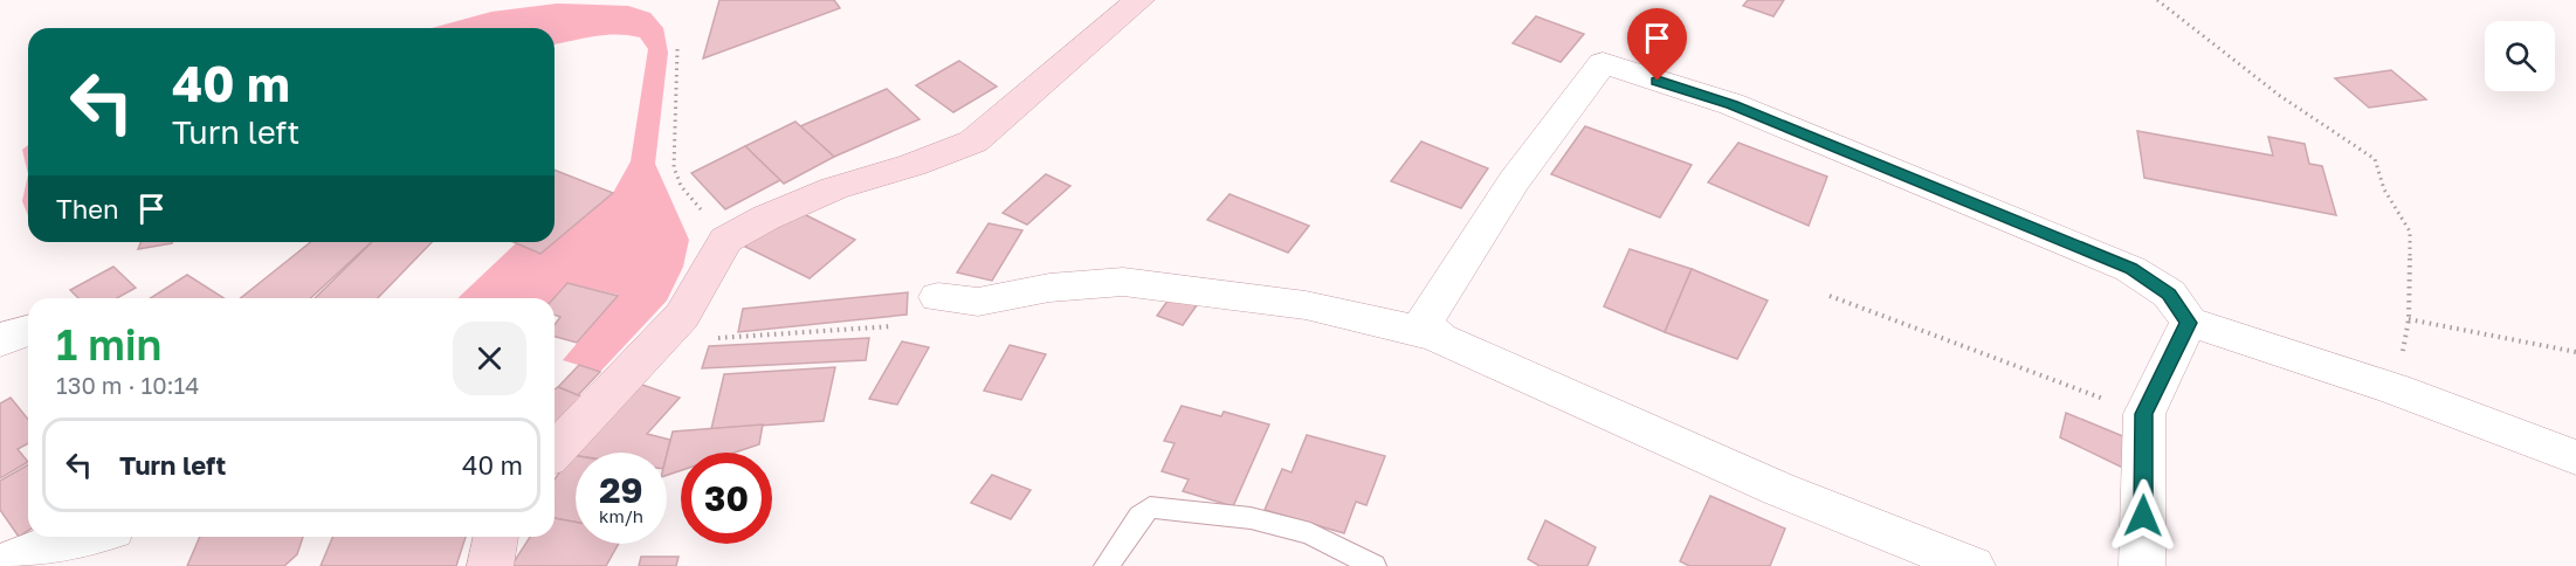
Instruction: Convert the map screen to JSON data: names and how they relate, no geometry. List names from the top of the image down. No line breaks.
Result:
{"page":{"turn":["40 m","Turn left"],"then":"Then","heading":["1 min","130 m · 10:14"],"list":[{"name":"Turn left","value":"40 m"}],"speed":"29 km/h","limit":"30"}}
